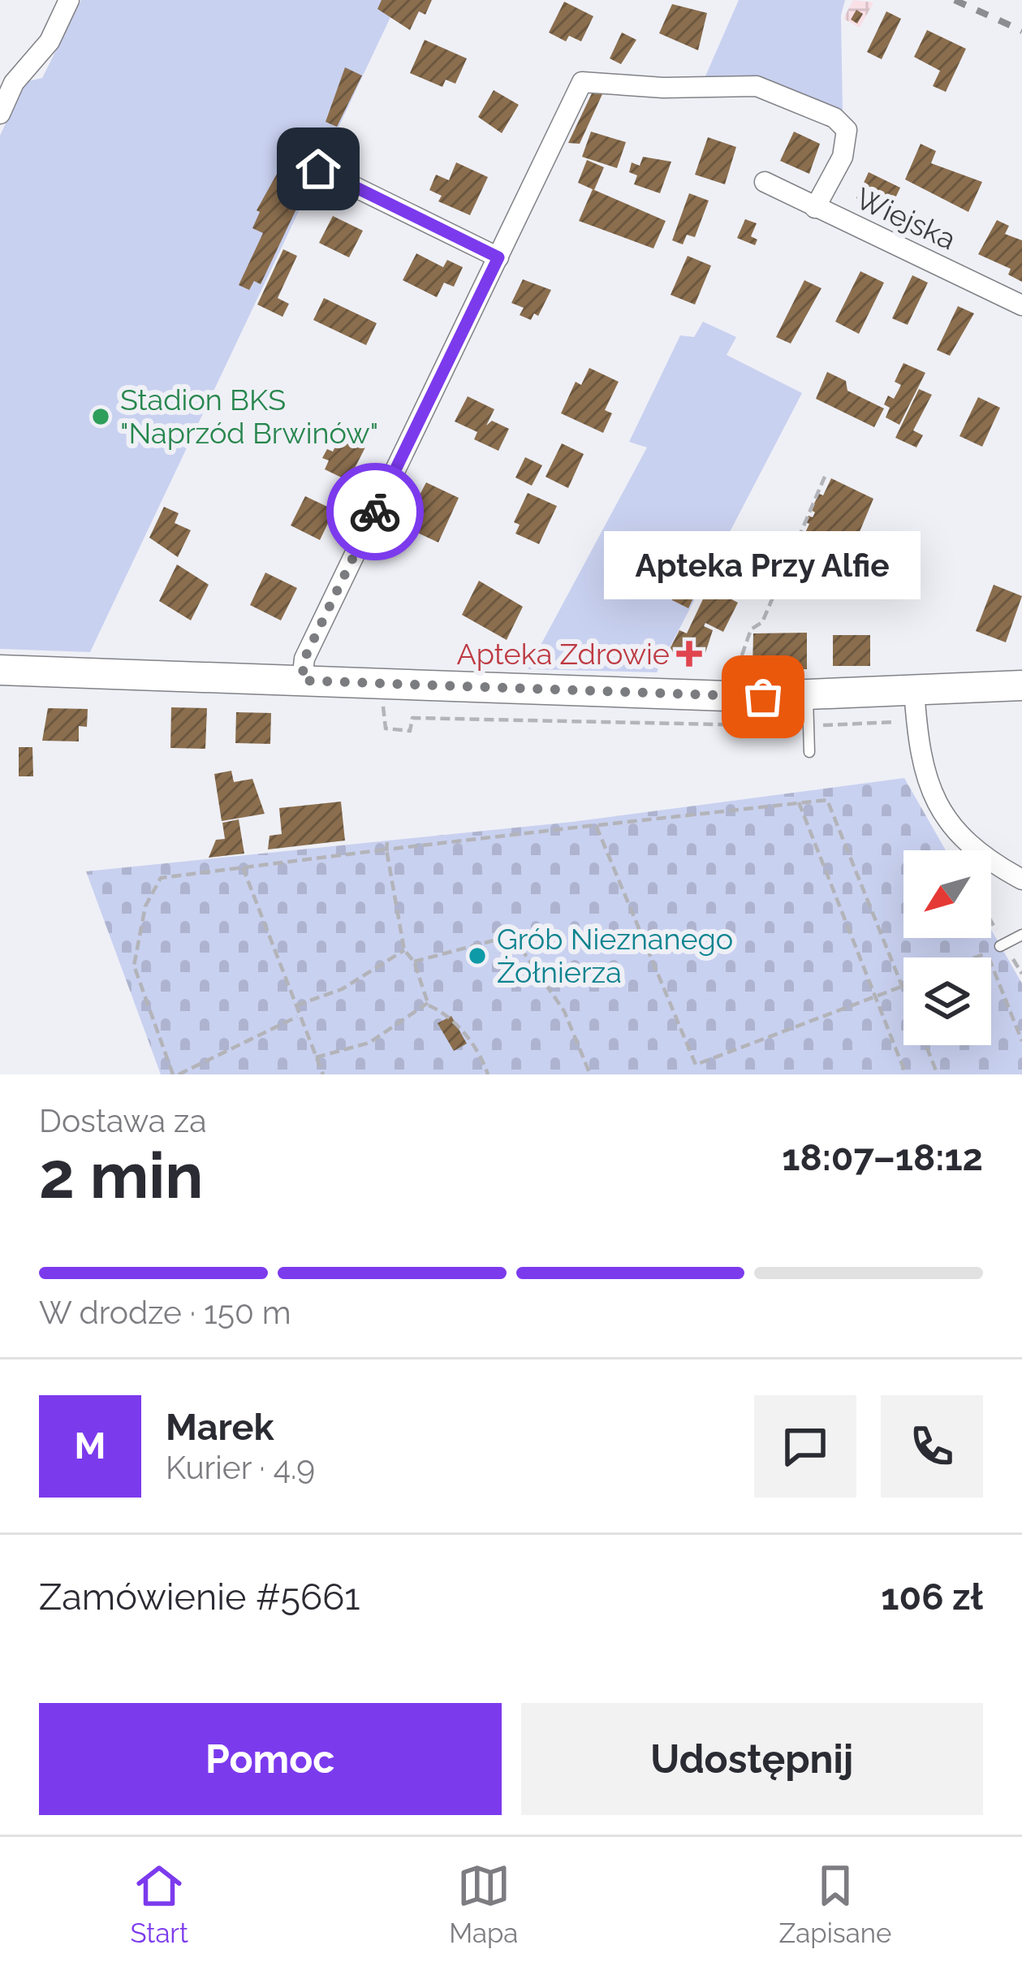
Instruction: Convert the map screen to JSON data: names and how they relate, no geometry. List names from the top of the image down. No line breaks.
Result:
{"streets":{"street":["Wiejska"]},"places":{"other":["Stadion BKS \"Naprzód Brwinów\"","Apteka Przy Alfie","Grób Nieznanego Żołnierza"],"health":["Apteka Zdrowie"]},"north":"bottom left","page":{"bubble":"Apteka Przy Alfie","heading":["2 min","Dostawa za","18:07–18:12"],"panel":["Marek","Kurier · 4.9","Zamówienie #5661","106 zł"],"bar":"W drodze · 150 m","round":"M","buttons":["Pomoc","Udostępnij"],"tabs":["Start","Mapa","Zapisane"]}}
